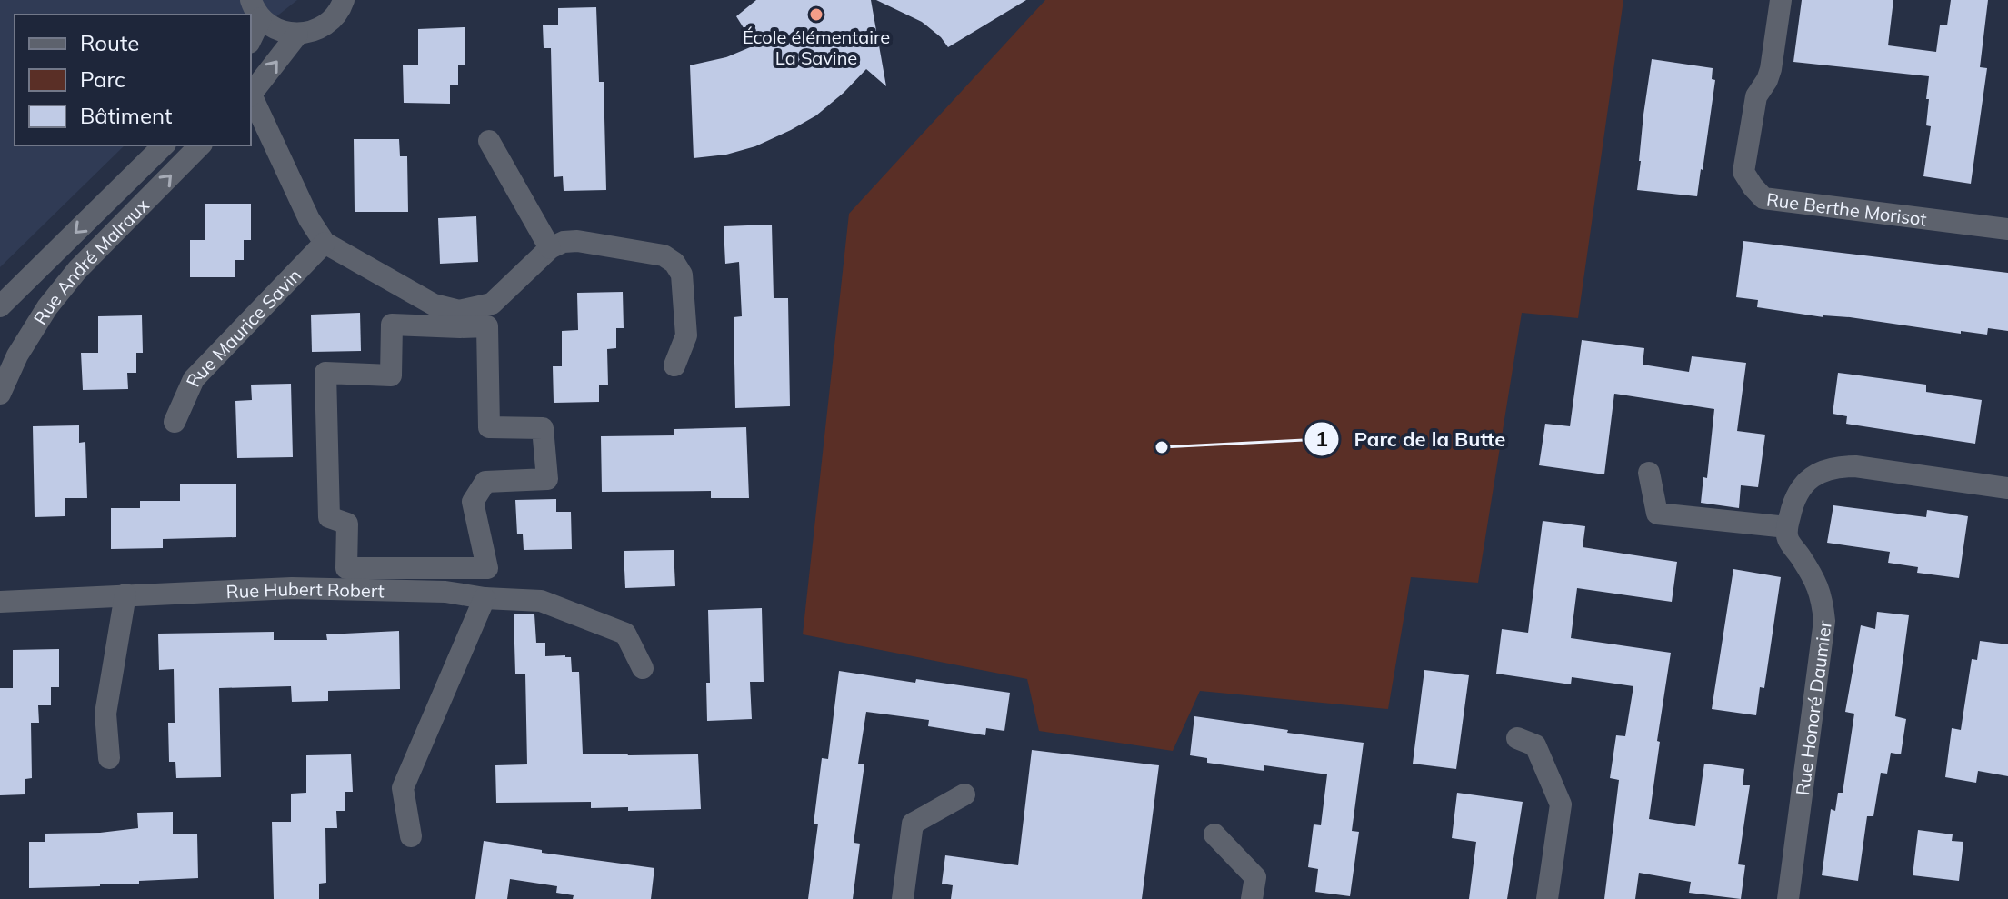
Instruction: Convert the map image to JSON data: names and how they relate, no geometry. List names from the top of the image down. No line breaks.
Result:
{"streets":{"street":["Rue Berthe Morisot","Rue André Malraux","Rue Maurice Savin","Rue Hubert Robert","Rue Honoré Daumier"]},"places":["École élémentaire La Savine","Parc de la Butte"],"legend":["Route","Parc","Bâtiment"]}
